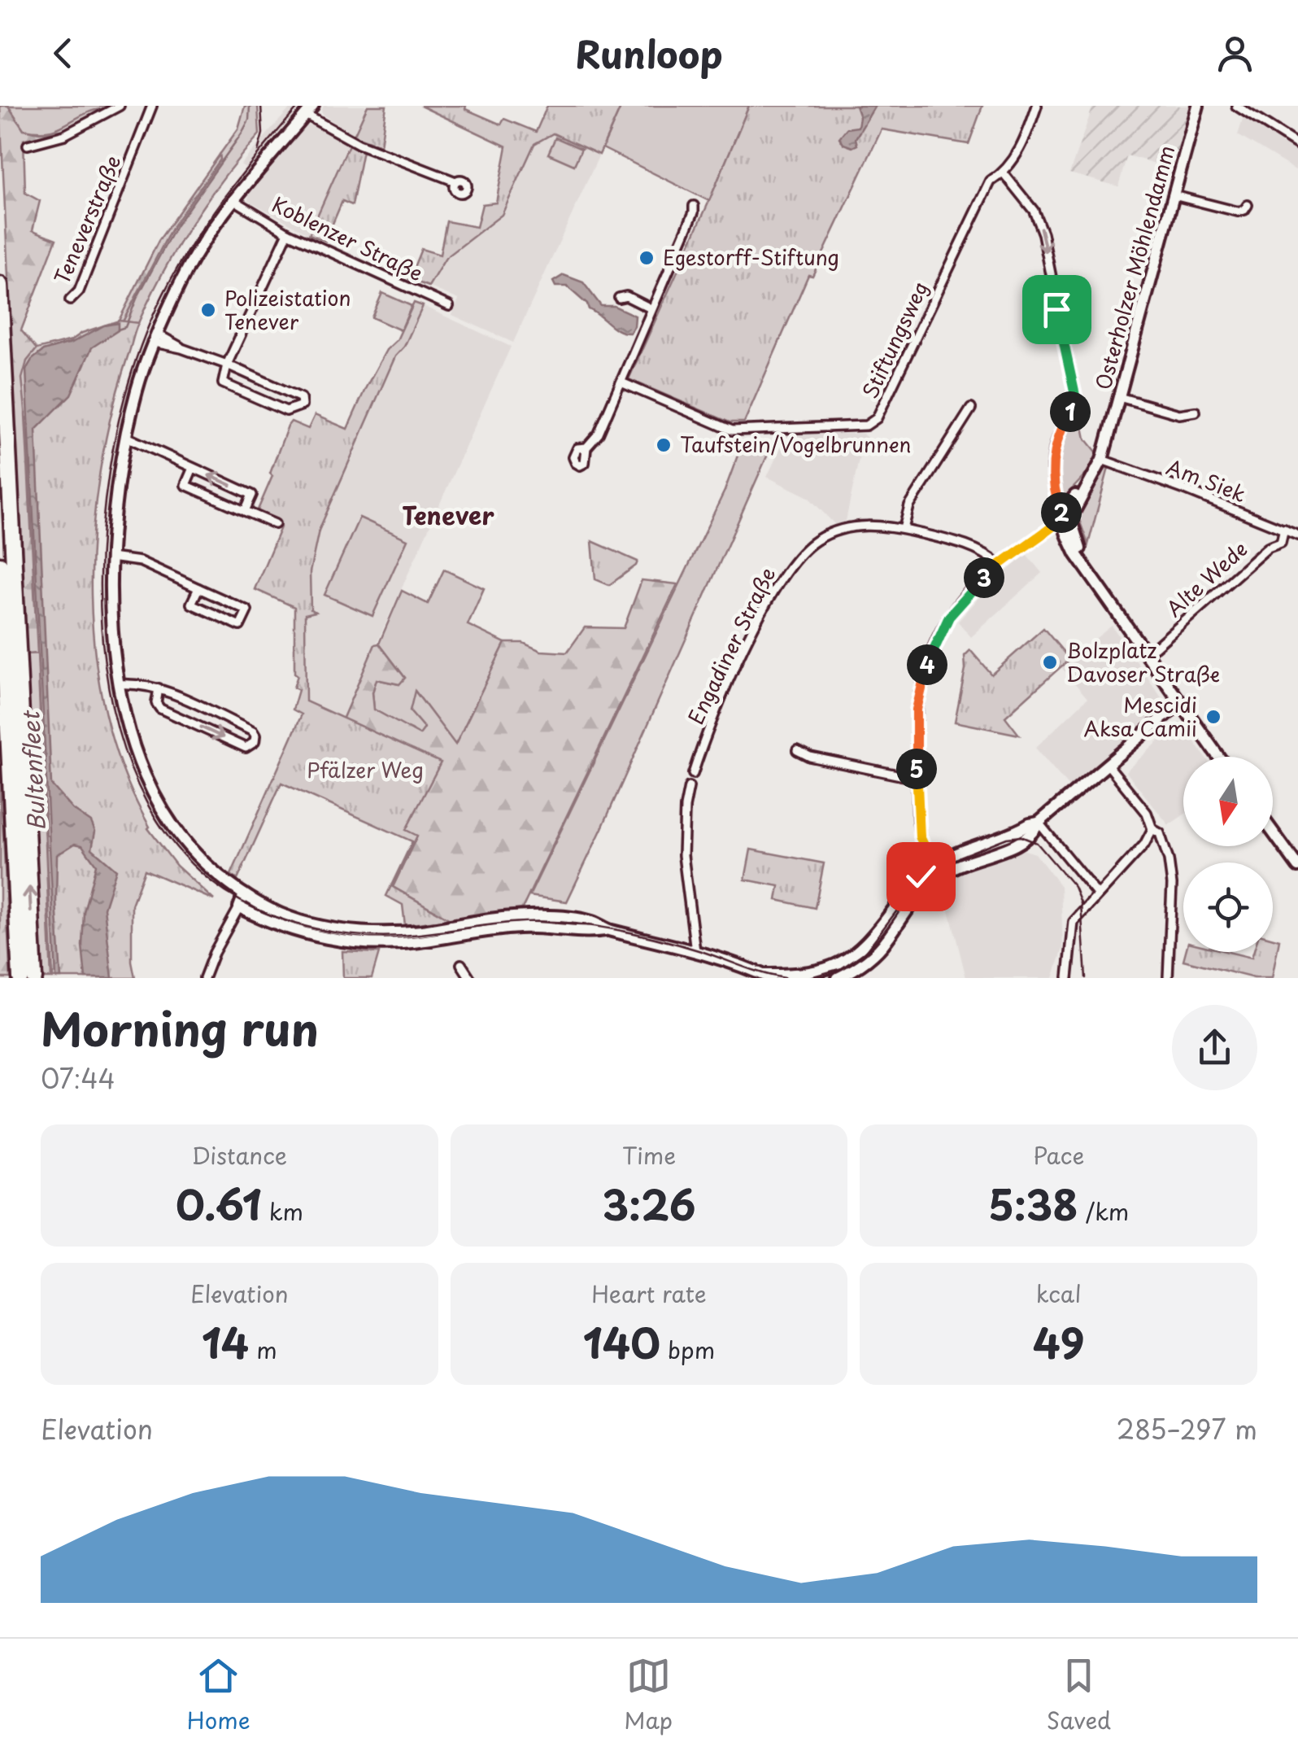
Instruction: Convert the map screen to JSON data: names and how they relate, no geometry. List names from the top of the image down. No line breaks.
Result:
{"streets":{"street":["Teneverstraße","Koblenzer Straße","Osterholzer Möhlendamm","Stiftungsweg","Am Siek","Alte Wede","Engadiner Straße"]},"crossings":[["Osterholzer Möhlendamm","Am Siek"],["Am Siek","Alte Wede"]],"districts":["Tenever"],"water":["Bultenfleet"],"parks":["Pfälzer Weg"],"places":["Egestorff-Stiftung","Polizeistation Tenever","Taufstein/Vogelbrunnen","Bolzplatz Davoser Straße","Mescidi Aksa Camii"],"north":"bottom","page":{"header":"Runloop","pins":["1","2","3","4","5"],"heading":["Morning run","07:44"],"stats":[["Distance","0.61 km"],["Time","3:26"],["Pace","5:38 /km"],["Elevation","14 m"],["Heart rate","140 bpm"],["kcal","49"]],"chart":["Elevation","285–297 m"],"tabs":["Home","Map","Saved"]}}
